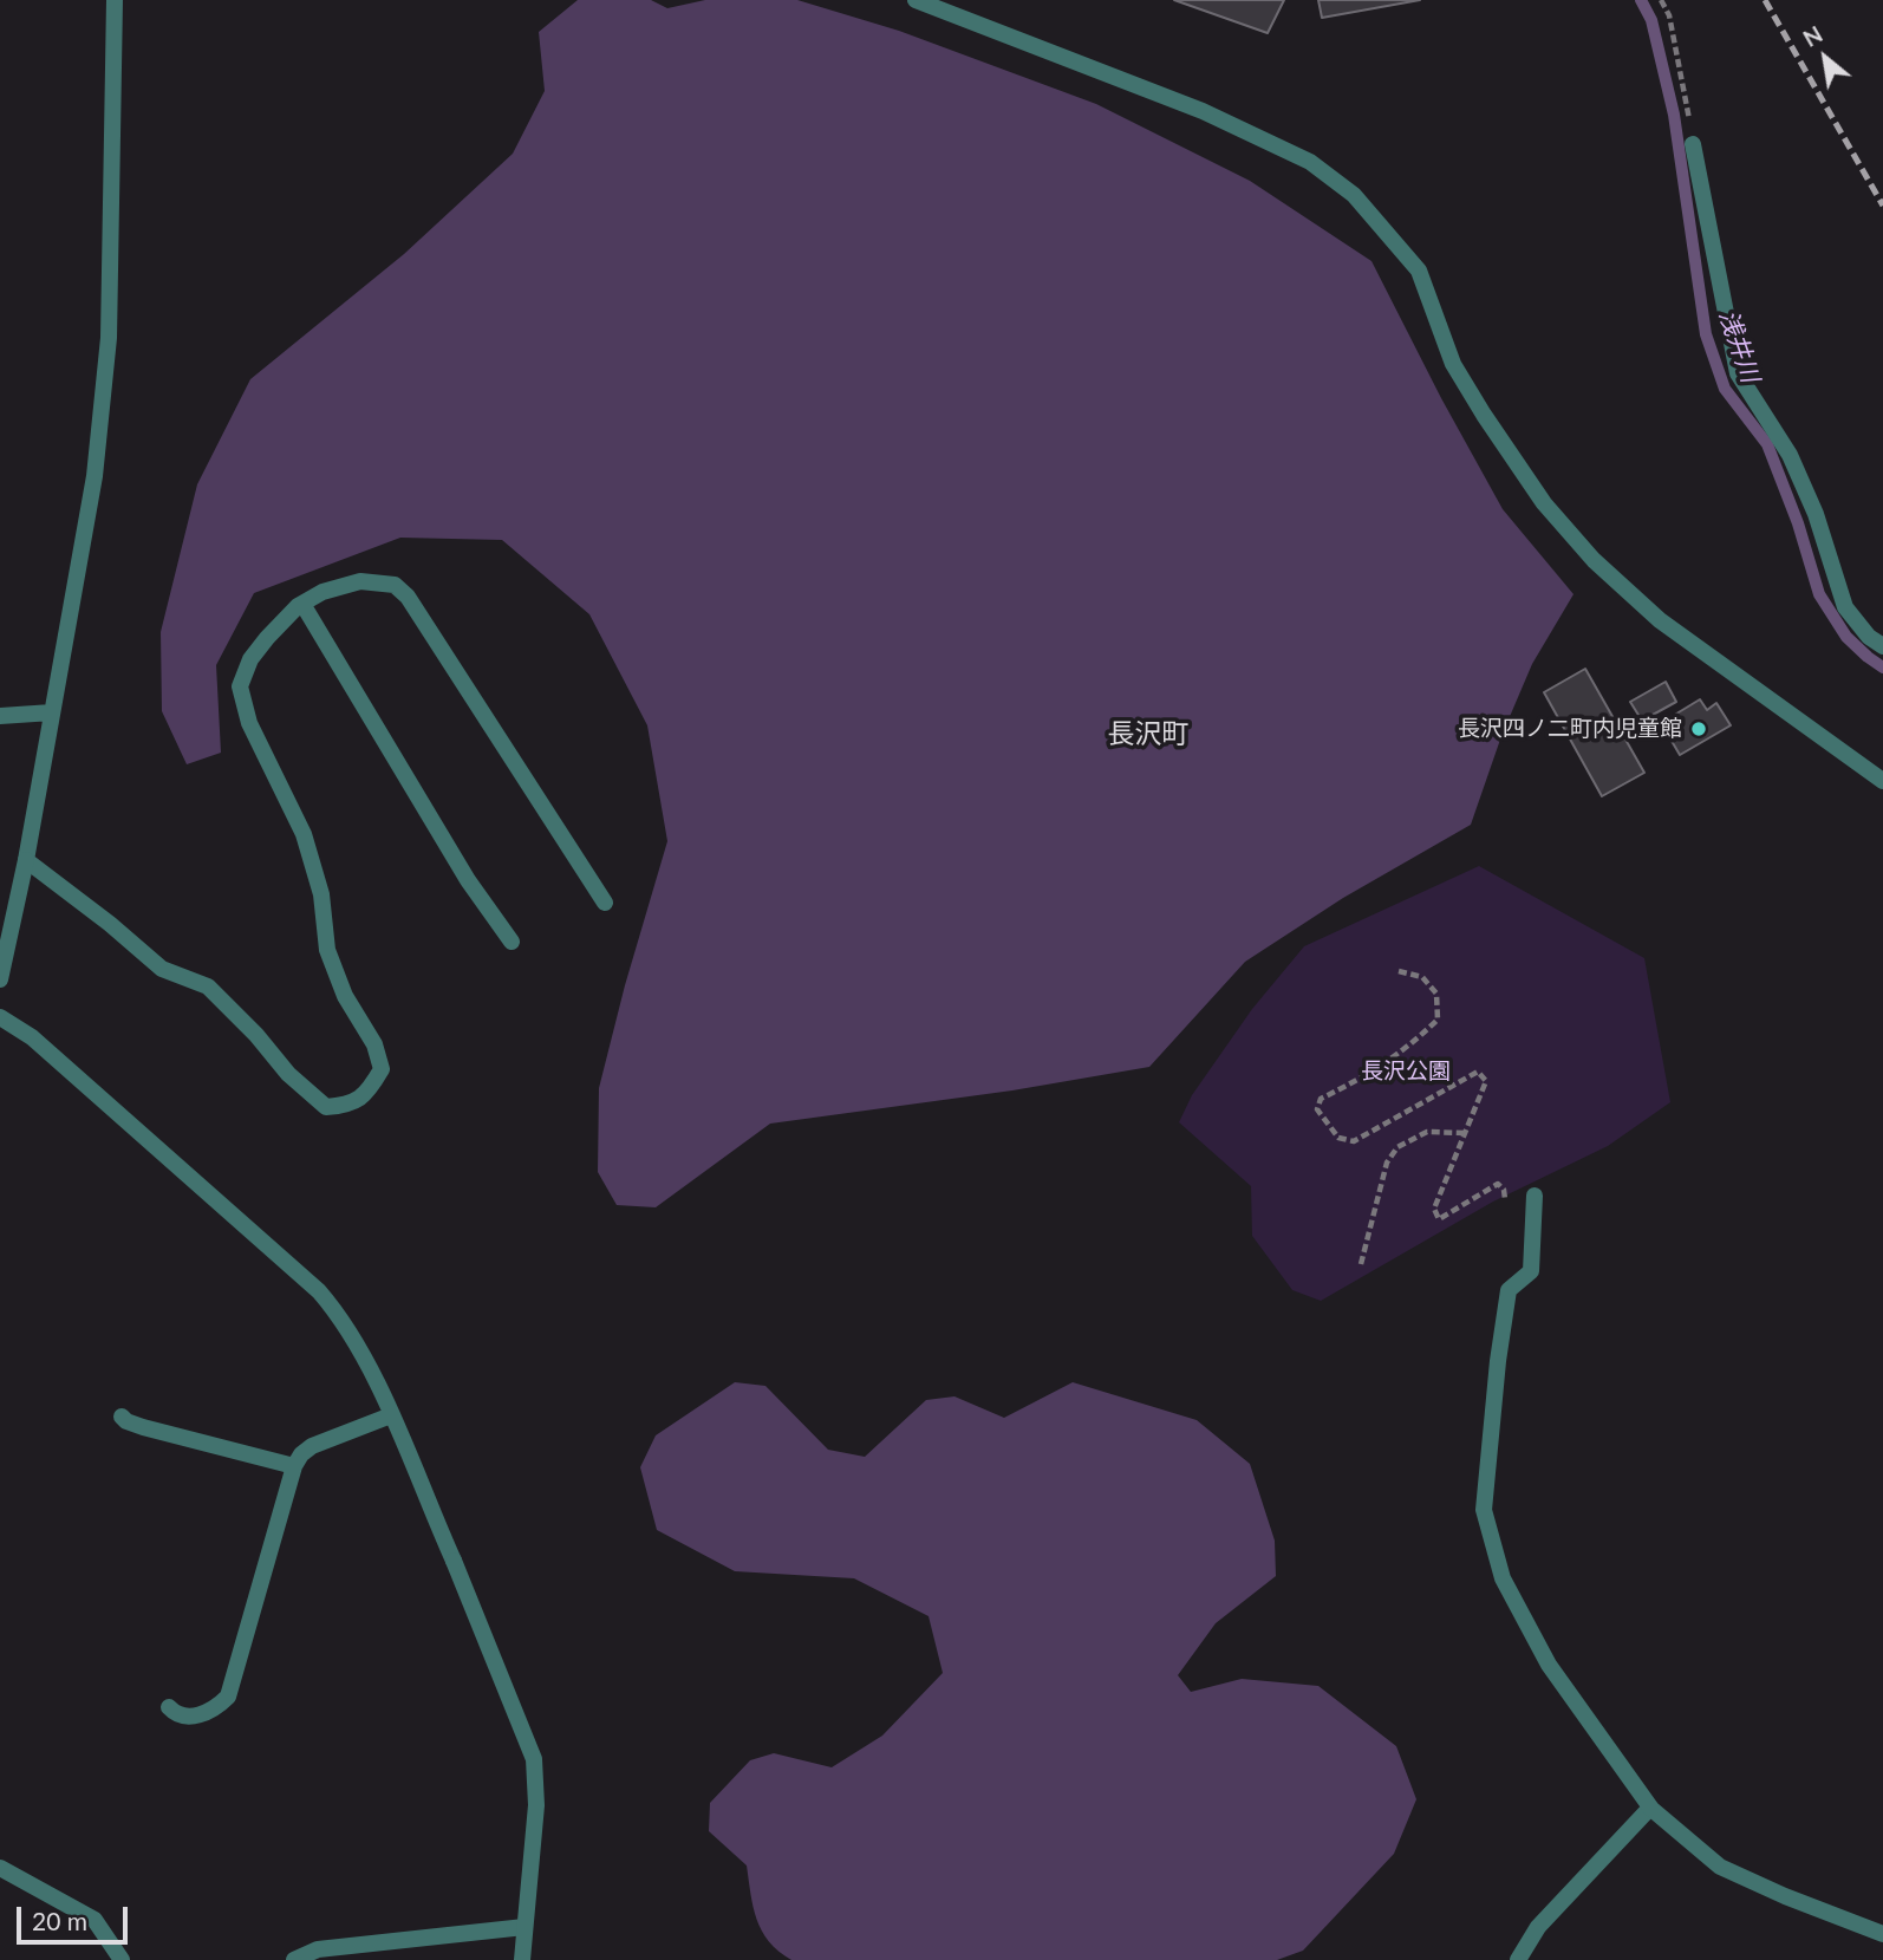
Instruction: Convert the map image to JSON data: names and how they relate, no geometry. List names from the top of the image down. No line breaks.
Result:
{"districts":["長沢町"],"water":["浅井川"],"parks":["長沢公園"],"places":["長沢四ノ二町内児童館"],"scale_bar":"20 m","north":"top left"}
